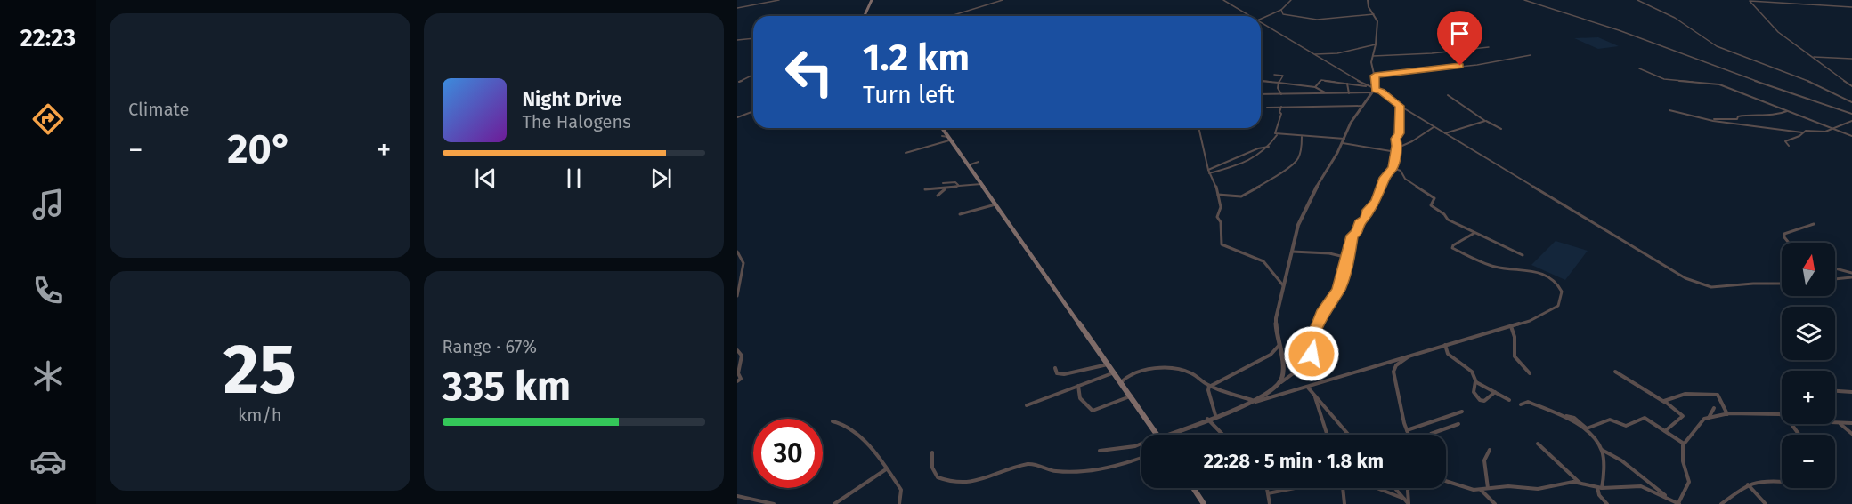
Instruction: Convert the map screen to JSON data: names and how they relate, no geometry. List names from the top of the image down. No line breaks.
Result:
{"north":"top","page":{"tabs":"22:23","tile":["Climate",["25","km/h"],["Range · 67%","335 km"]],"turn":["1.2 km","Turn left"],"song":["Night Drive","The Halogens"],"heat":["−","20°","+"],"map_buttons":["+","−"],"limit":"30","trip":"22:28 · 5 min · 1.8 km"}}
